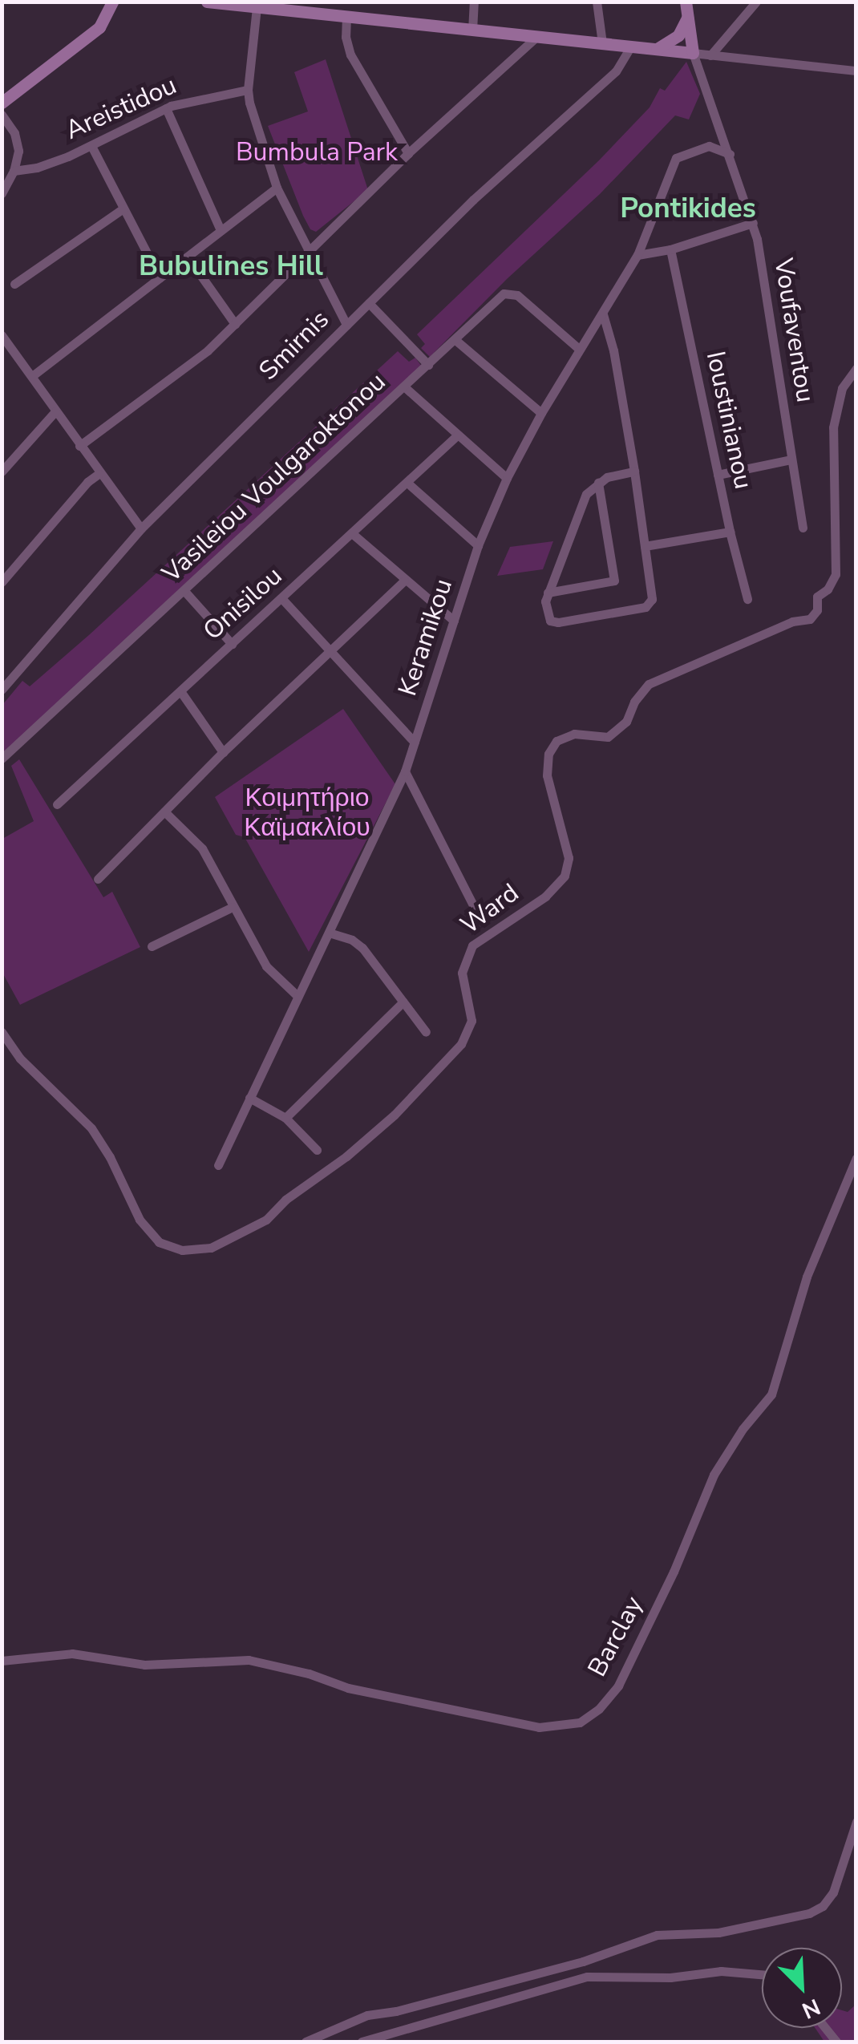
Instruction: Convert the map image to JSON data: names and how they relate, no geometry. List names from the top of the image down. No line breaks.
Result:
{"streets":{"street":["Areistidou","Voufaventou","Smirnis","Ioustinianou","Vasileiou Voulgaroktonou","Onisilou","Keramikou","Ward","Barclay"]},"crossings":[["Voufaventou","Keramikou"],["Vasileiou Voulgaroktonou","Keramikou"]],"districts":["Pontikides","Bubulines Hill"],"parks":["Bumbula Park","Κοιμητήριο Καϊμακλίου"],"north":"bottom right"}
